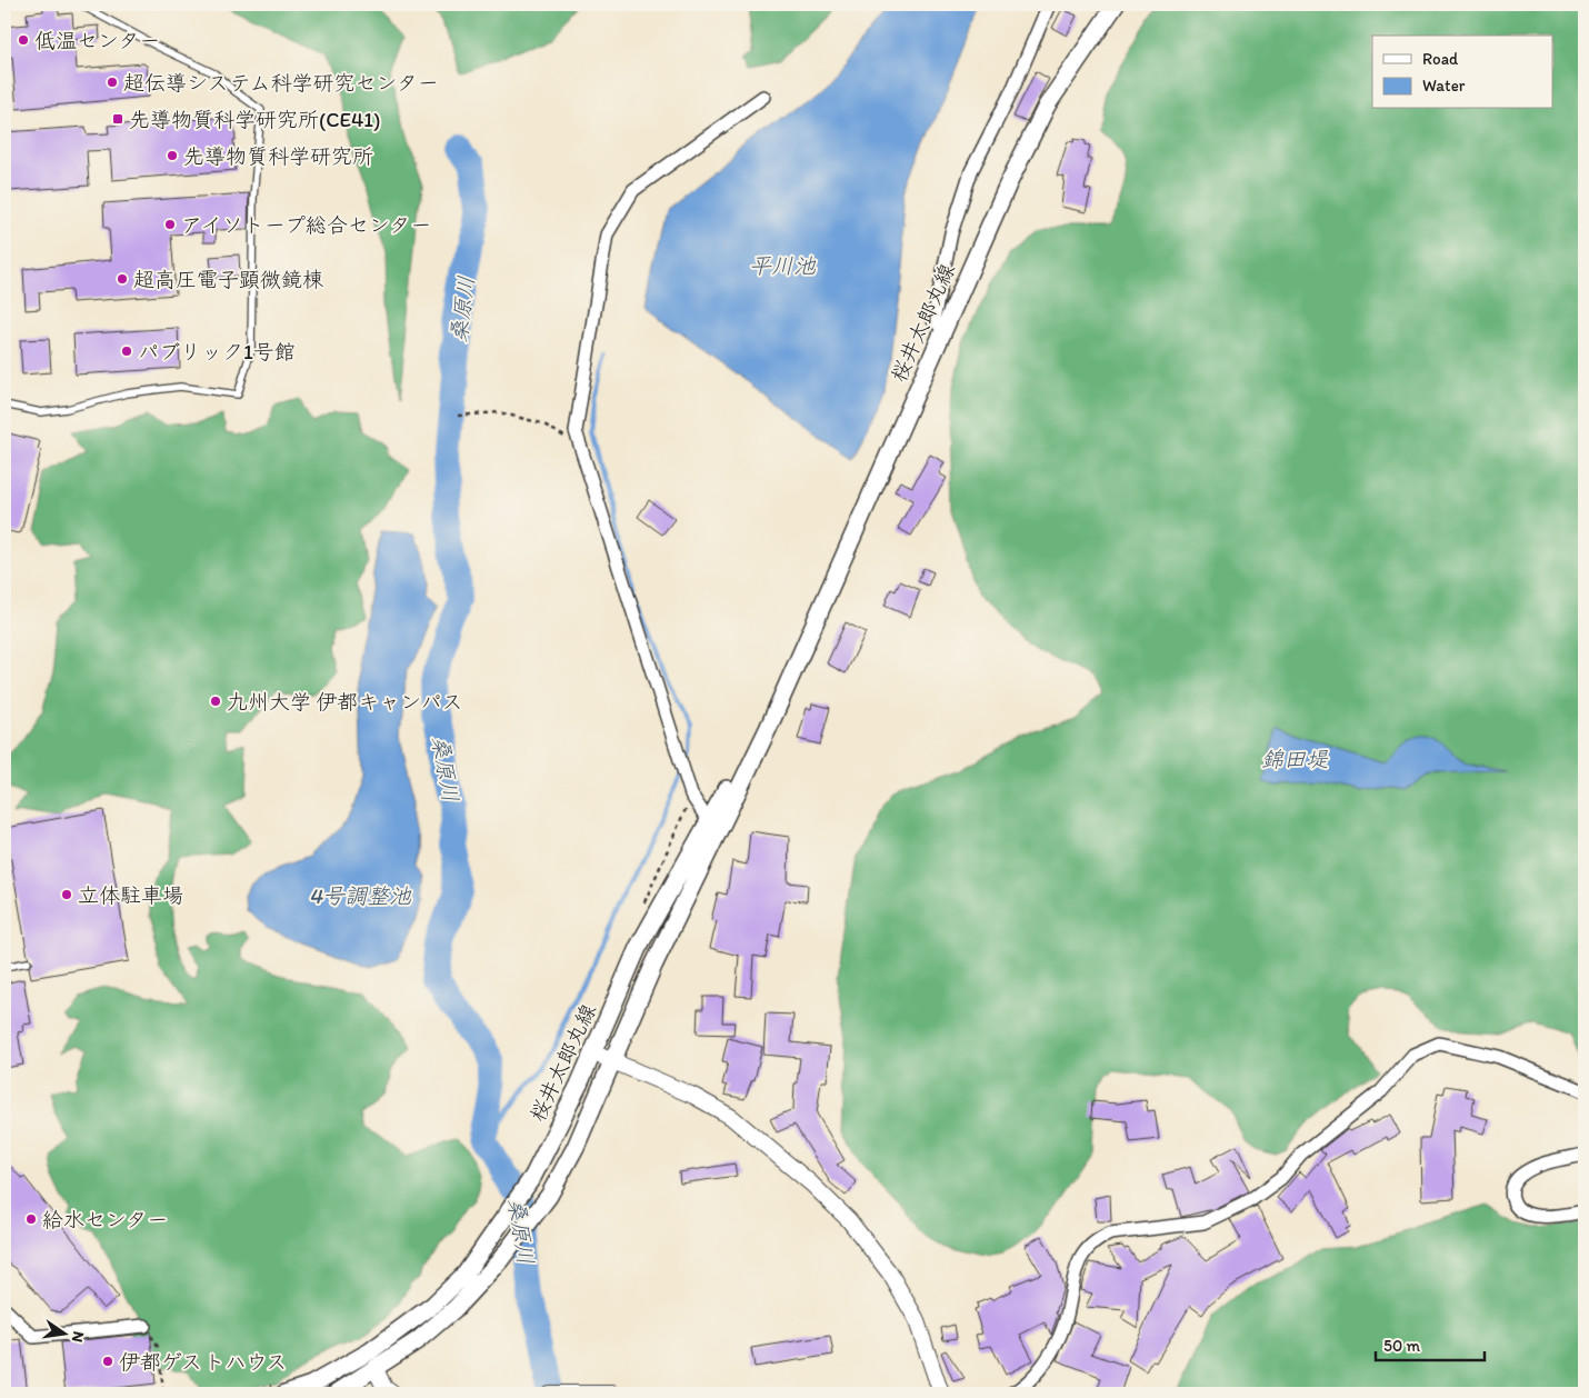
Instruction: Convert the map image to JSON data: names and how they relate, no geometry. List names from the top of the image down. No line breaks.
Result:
{"streets":{"main road":["桜井太郎丸線"]},"water":["平川池","桑原川","錦田堤","4号調整池"],"places":{"other":["低温センター","超伝導システム科学研究センター","先導物質科学研究所","アイソトープ総合センター","超高圧電子顕微鏡棟","パブリック1号館","九州大学 伊都キャンパス","立体駐車場","給水センター","伊都ゲストハウス"],"transit":["先導物質科学研究所(CE41)"]},"legend":["Road","Water"],"scale_bar":"50 m","north":"right"}
